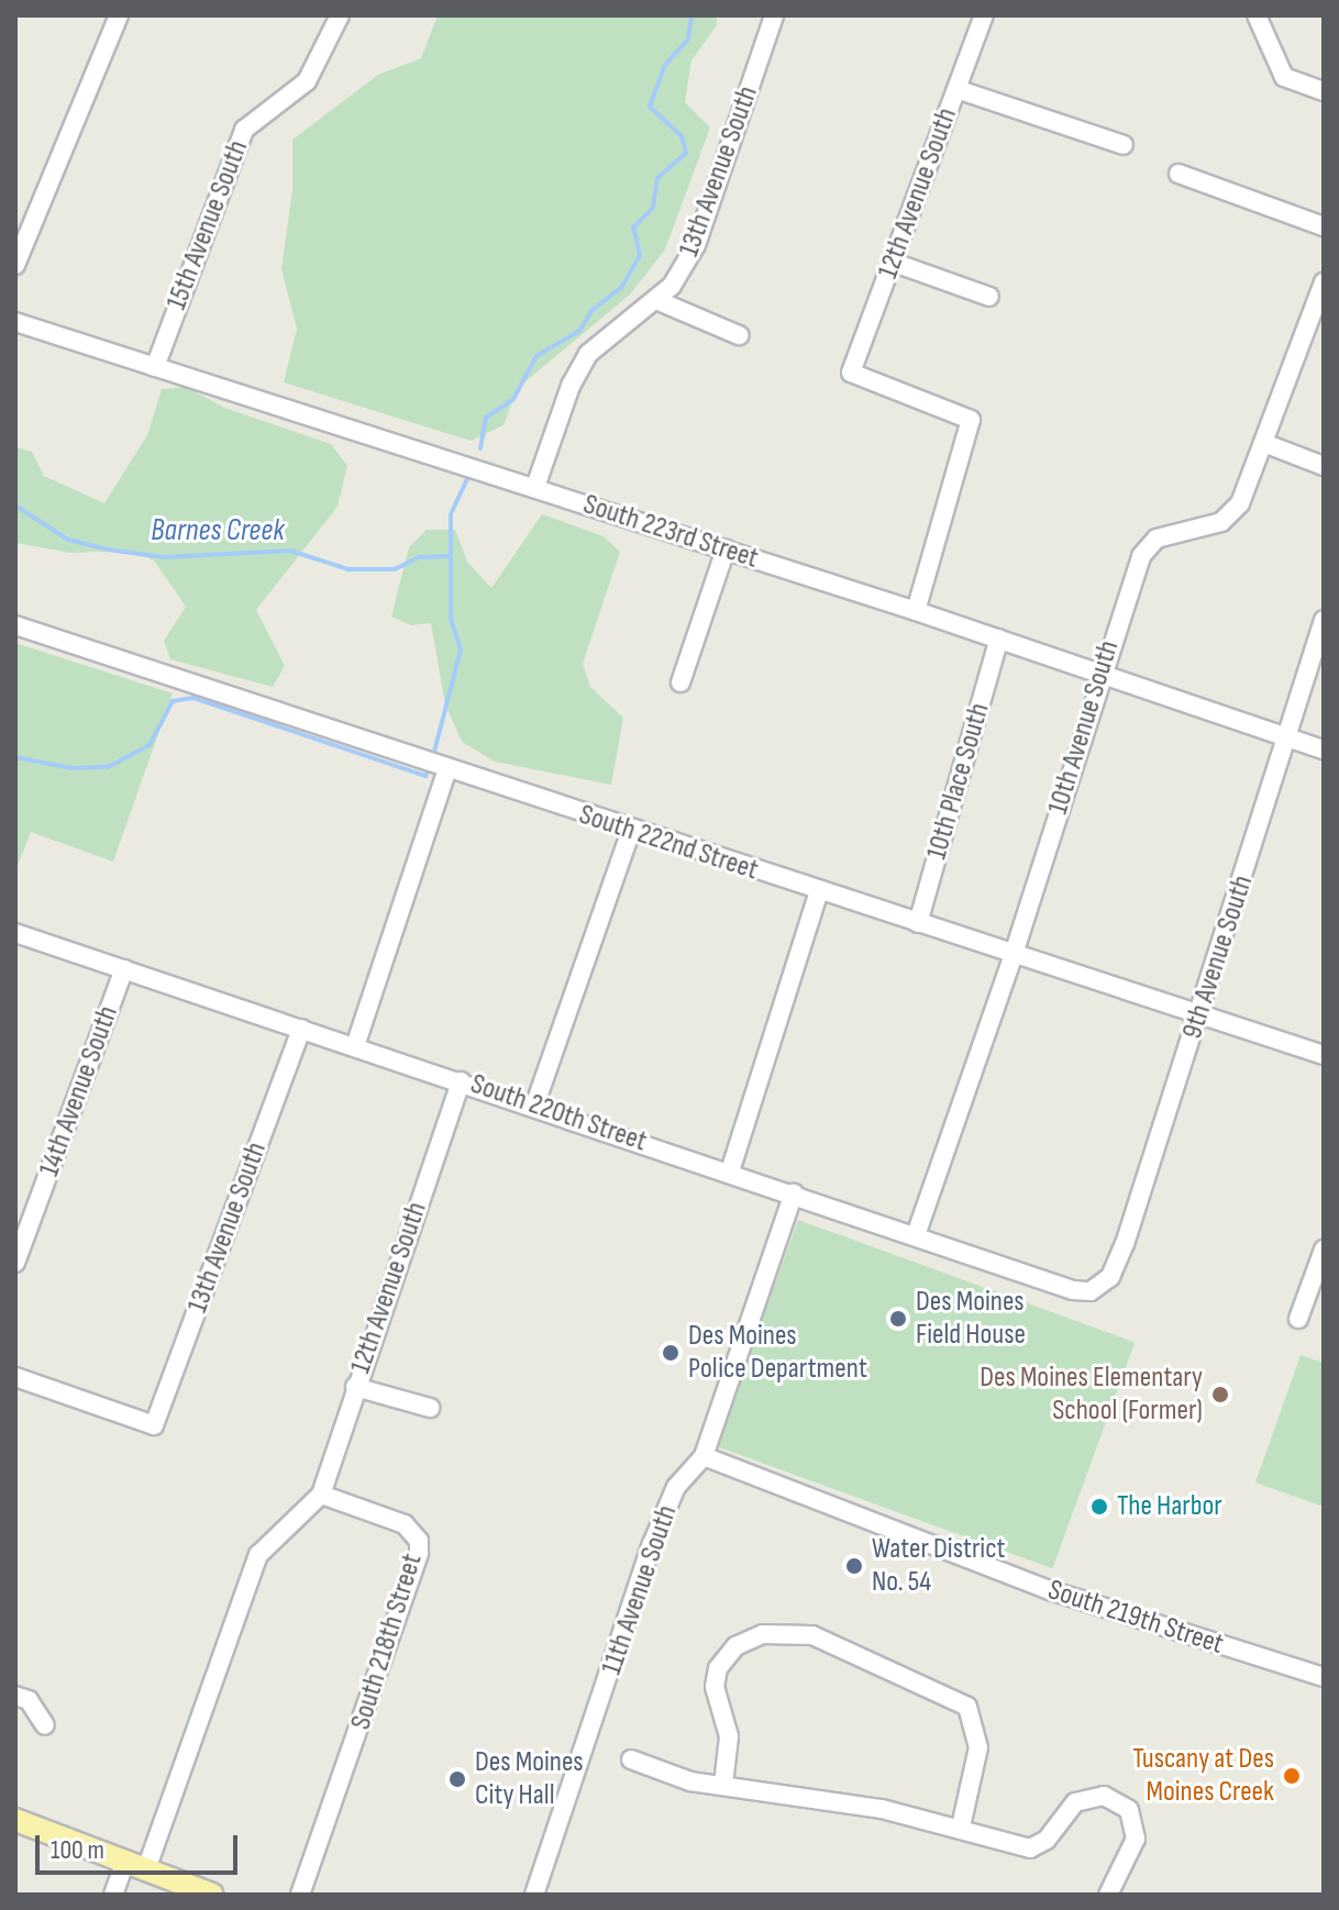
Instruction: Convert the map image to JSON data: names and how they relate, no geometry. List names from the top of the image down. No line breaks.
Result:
{"streets":{"street":["13th Avenue South","12th Avenue South","15th Avenue South","South 223rd Street","10th Avenue South","10th Place South","South 222nd Street","9th Avenue South","14th Avenue South","South 220th Street","11th Avenue South","South 219th Street","South 218th Street"]},"crossings":[["13th Avenue South","South 223rd Street"],["13th Avenue South","South 220th Street"],["12th Avenue South","South 223rd Street"],["12th Avenue South","South 220th Street"],["12th Avenue South","South 218th Street"],["15th Avenue South","South 223rd Street"],["South 223rd Street","10th Avenue South"],["South 223rd Street","10th Place South"],["South 223rd Street","9th Avenue South"],["10th Avenue South","South 222nd Street"],["10th Avenue South","South 220th Street"],["10th Place South","South 222nd Street"],["South 222nd Street","9th Avenue South"],["9th Avenue South","South 220th Street"],["14th Avenue South","South 220th Street"],["South 220th Street","11th Avenue South"],["11th Avenue South","South 219th Street"]],"water":["Barnes Creek"],"places":["Des Moines Field House","Des Moines Police Department","Des Moines Elementary School (Former)","The Harbor","Water District No. 54","Tuscany at Des Moines Creek","Des Moines City Hall"],"scale_bar":"100 m"}
